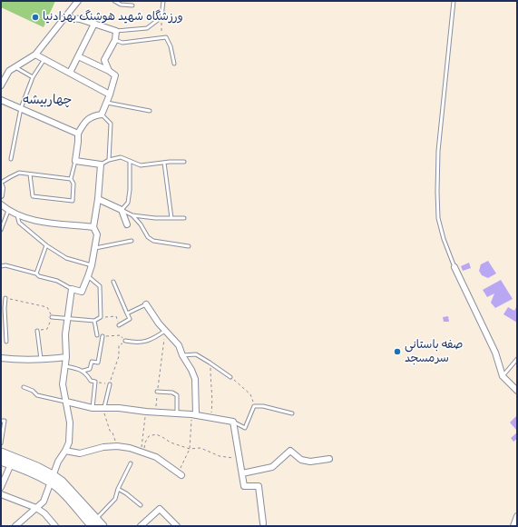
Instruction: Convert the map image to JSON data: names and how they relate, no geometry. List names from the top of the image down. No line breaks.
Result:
{"districts":["چهاربیشه"],"places":["ورزشگاه شهید هوشنگ بهزادنیا","صفه باستانی سرمسجد"]}
